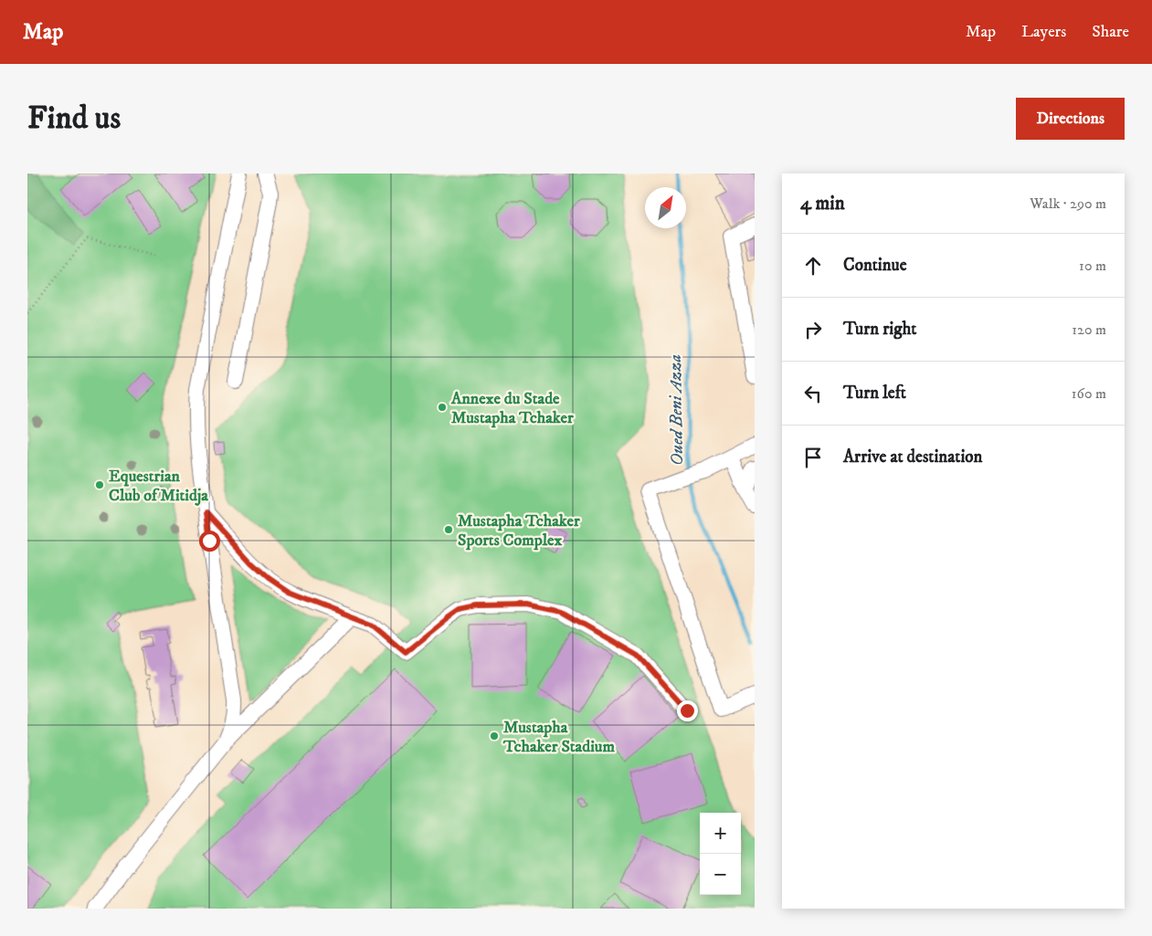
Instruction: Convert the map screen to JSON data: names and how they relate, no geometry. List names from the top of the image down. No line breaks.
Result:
{"water":["Oued Beni Azza"],"places":["Annexe du Stade Mustapha Tchaker","Equestrian Club of Mitidja","Mustapha Tchaker Sports Complex","Mustapha Tchaker Stadium"],"north":"top right","page":{"header":"Map","nav":["Map","Layers","Share"],"buttons":"Directions","title":"Find us","heading":["4 min","Walk · 290 m"],"list":[["Continue","10 m"],["Turn right","120 m"],["Turn left","160 m"],"Arrive at destination"],"map_buttons":["+","−"]}}
